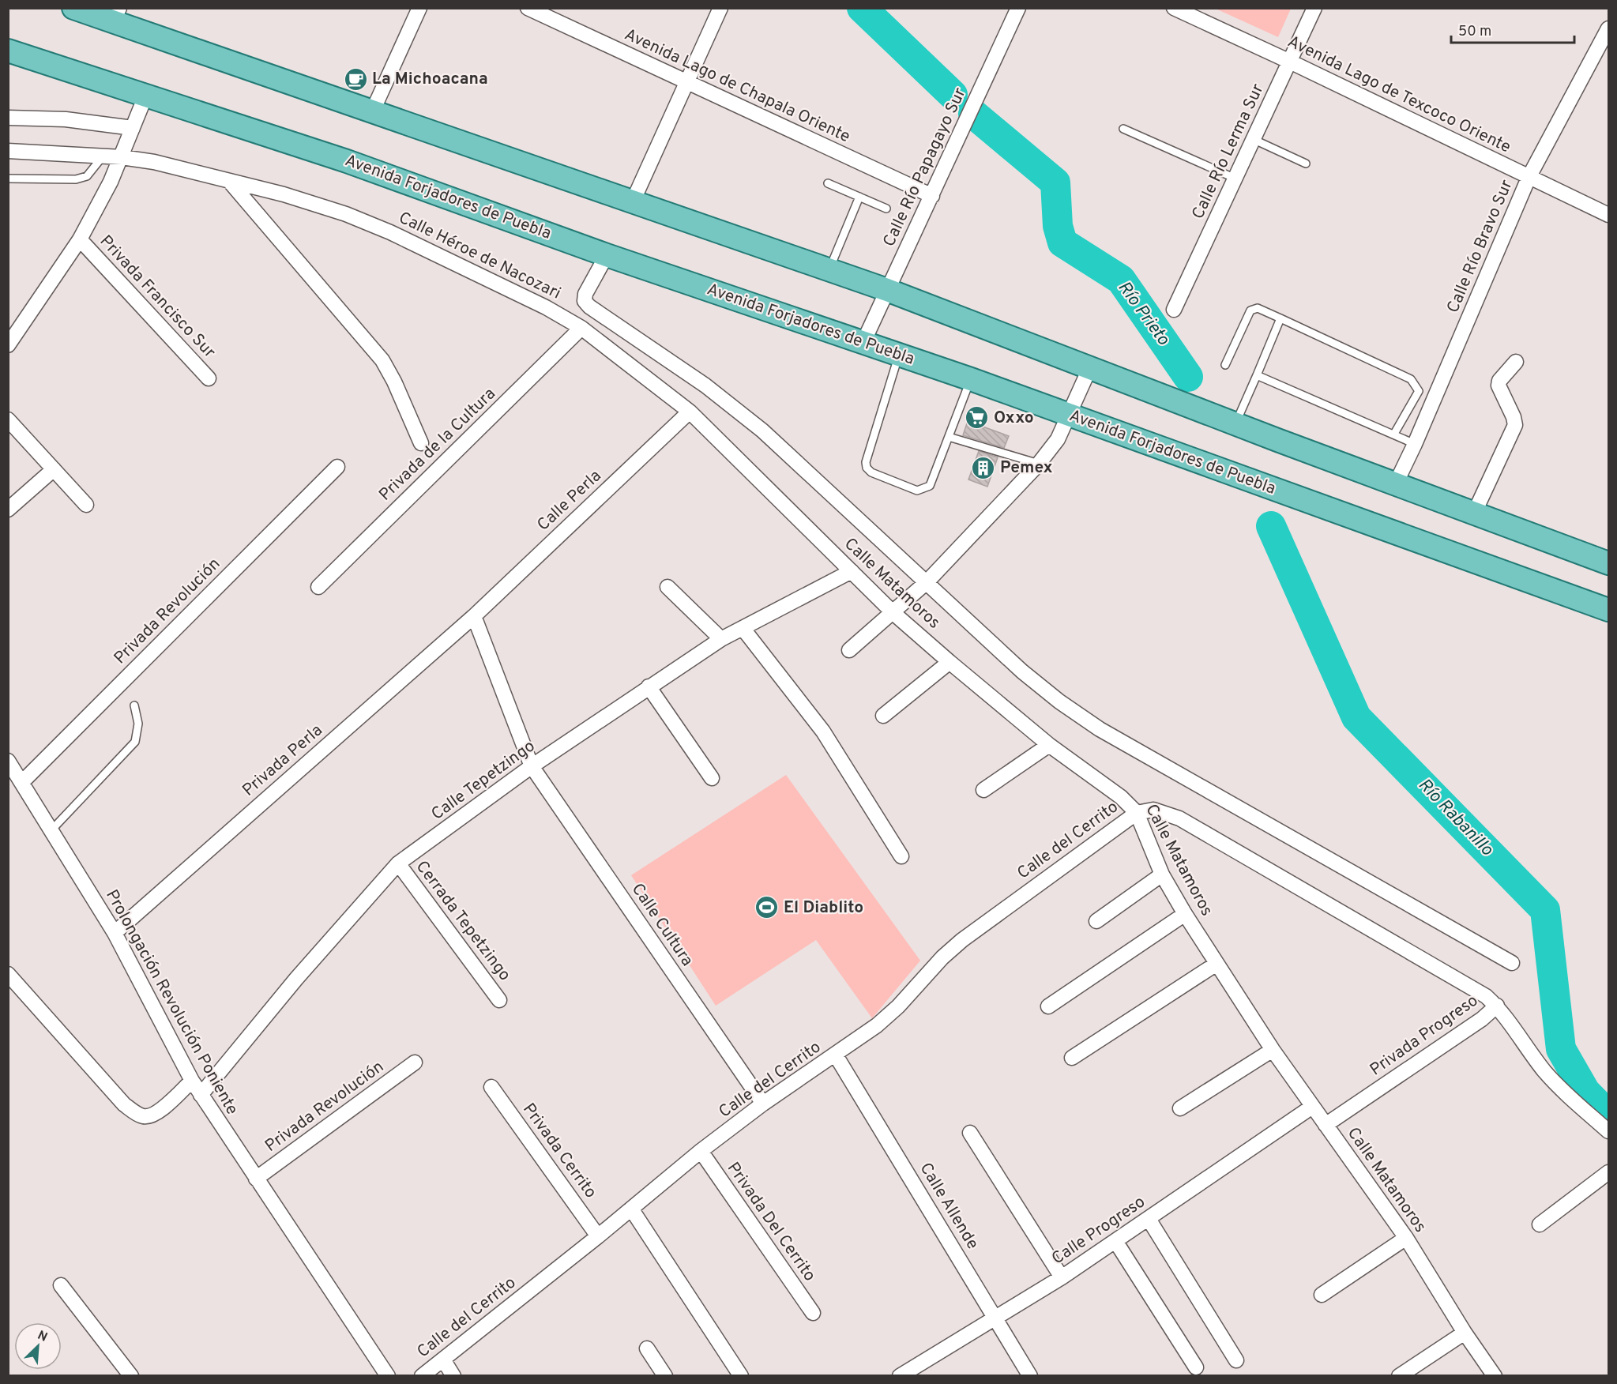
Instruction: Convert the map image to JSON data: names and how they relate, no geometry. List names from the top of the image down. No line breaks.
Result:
{"streets":{"main road":["Avenida Forjadores de Puebla"],"street":["Avenida Lago de Chapala Oriente","Avenida Lago de Texcoco Oriente","Calle Río Lerma Sur","Calle Río Papagayo Sur","Calle Río Bravo Sur","Calle Héroe de Nacozari","Privada Francisco Sur","Privada de la Cultura","Calle Perla","Calle Matamoros","Privada Revolución","Privada Perla","Calle Tepetzingo","Calle del Cerrito","Cerrada Tepetzingo","Calle Cultura","Prolongación Revolución Poniente","Privada Progreso","Privada Cerrito","Calle Allende","Privada Del Cerrito","Calle Progreso"]},"crossings":[["Avenida Lago de Chapala Oriente","Calle Río Papagayo Sur"],["Avenida Lago de Texcoco Oriente","Calle Río Lerma Sur"],["Avenida Lago de Texcoco Oriente","Calle Río Bravo Sur"],["Calle Río Papagayo Sur","Avenida Forjadores de Puebla"],["Calle Héroe de Nacozari","Privada de la Cultura"],["Calle Héroe de Nacozari","Calle Perla"],["Calle Héroe de Nacozari","Calle Matamoros"],["Calle Perla","Calle Matamoros"],["Calle Perla","Privada Perla"],["Calle Perla","Calle Cultura"],["Calle Matamoros","Calle Tepetzingo"],["Calle Matamoros","Calle del Cerrito"],["Calle Matamoros","Privada Progreso"],["Calle Matamoros","Calle Progreso"],["Privada Revolución","Prolongación Revolución Poniente"],["Privada Perla","Calle Cultura"],["Privada Perla","Prolongación Revolución Poniente"],["Calle Tepetzingo","Cerrada Tepetzingo"],["Calle Tepetzingo","Calle Cultura"],["Calle Tepetzingo","Prolongación Revolución Poniente"],["Calle del Cerrito","Calle Cultura"],["Calle del Cerrito","Privada Cerrito"],["Calle del Cerrito","Calle Allende"],["Calle del Cerrito","Privada Del Cerrito"],["Calle Allende","Calle Progreso"]],"water":["Río Prieto","Río Rabanillo"],"places":{"cafe":["La Michoacana"],"supermarket":["Oxxo"],"building":["Pemex"],"sports":["El Diablito"]},"scale_bar":"50 m","north":"top right"}
